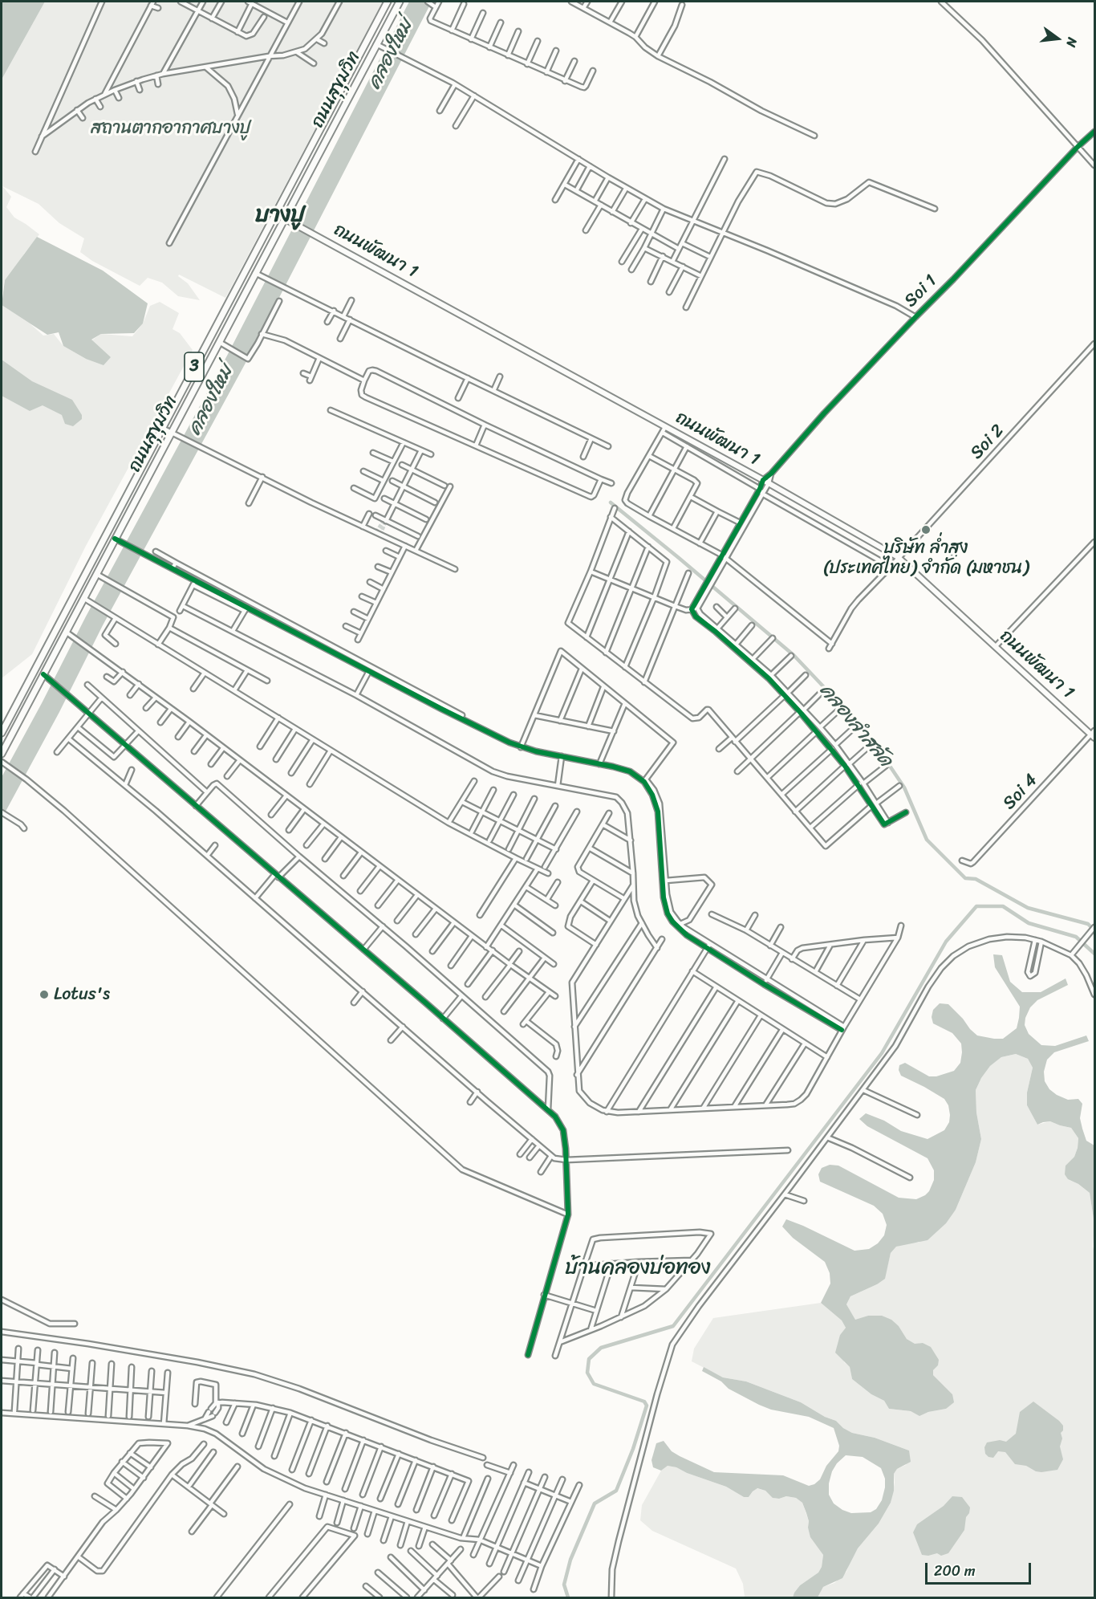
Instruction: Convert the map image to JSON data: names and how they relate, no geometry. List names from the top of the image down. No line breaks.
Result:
{"streets":{"highway":["ถนนสุขุมวิท","3"],"main road":["ถนนพัฒนา 1"],"street":["Soi 1","Soi 2","Soi 4"]},"crossings":[["ถนนสุขุมวิท","ถนนพัฒนา 1"],["ถนนพัฒนา 1","Soi 1"],["ถนนพัฒนา 1","Soi 2"],["ถนนพัฒนา 1","Soi 4"]],"districts":["บางปู","บ้านคลองบ่อทอง"],"water":["คลองใหม่","คลองลำสลัด"],"parks":["สถานตากอากาศบางปู"],"places":["บริษัท ล่ำสูง (ประเทศไทย) จำกัด (มหาชน)","Lotus's"],"scale_bar":"200 m","north":"right"}
